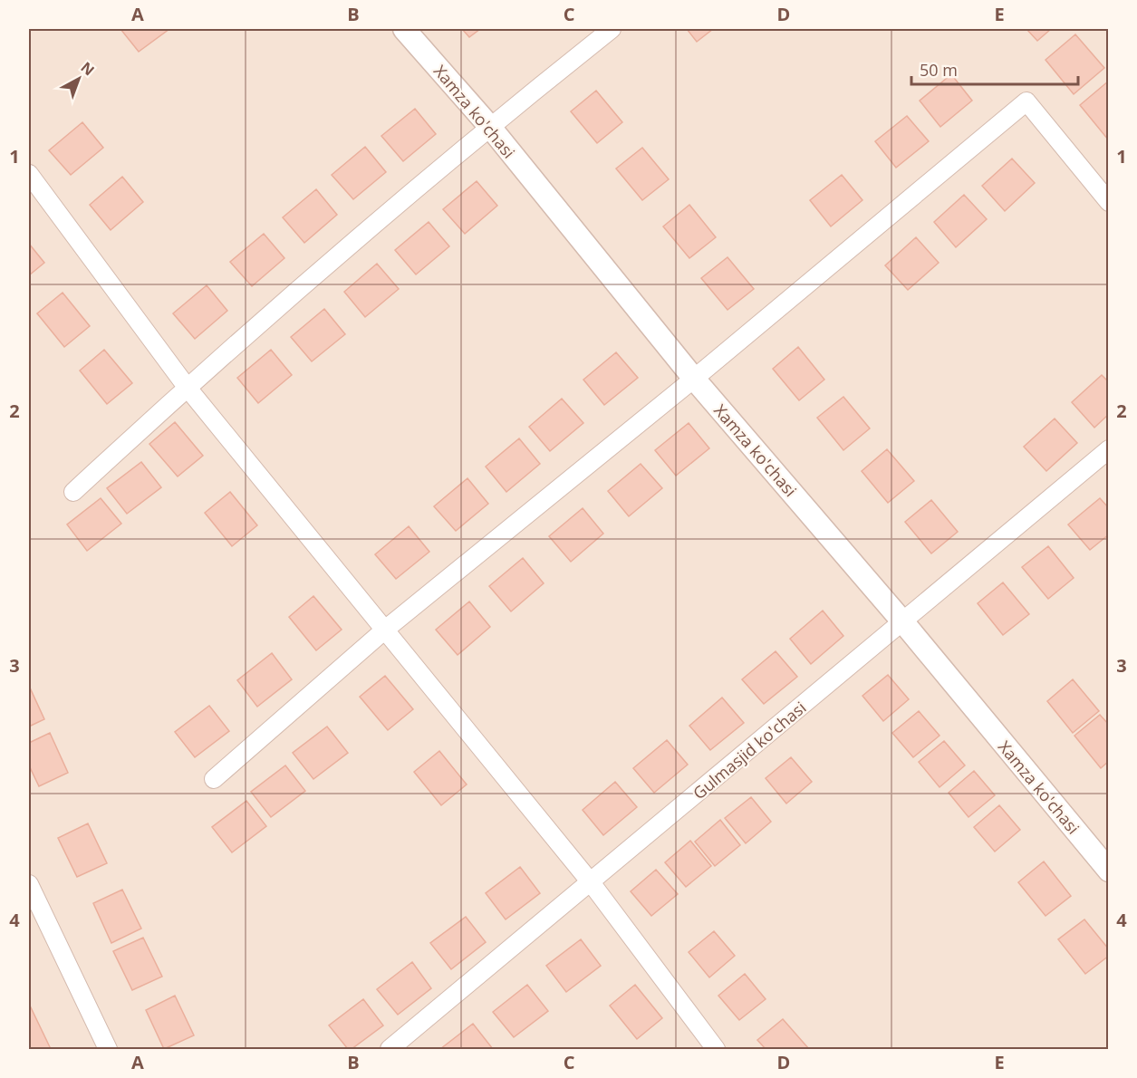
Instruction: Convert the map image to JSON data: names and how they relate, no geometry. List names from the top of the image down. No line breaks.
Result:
{"streets":{"street":["Xamza ko'chasi","Gulmasjid ko'chasi"]},"crossings":[["Xamza ko'chasi","Gulmasjid ko'chasi"]],"scale_bar":"50 m","north":"top right","grid":{"columns":["A","B","C","D","E"],"rows":["1","2","3","4"]}}
